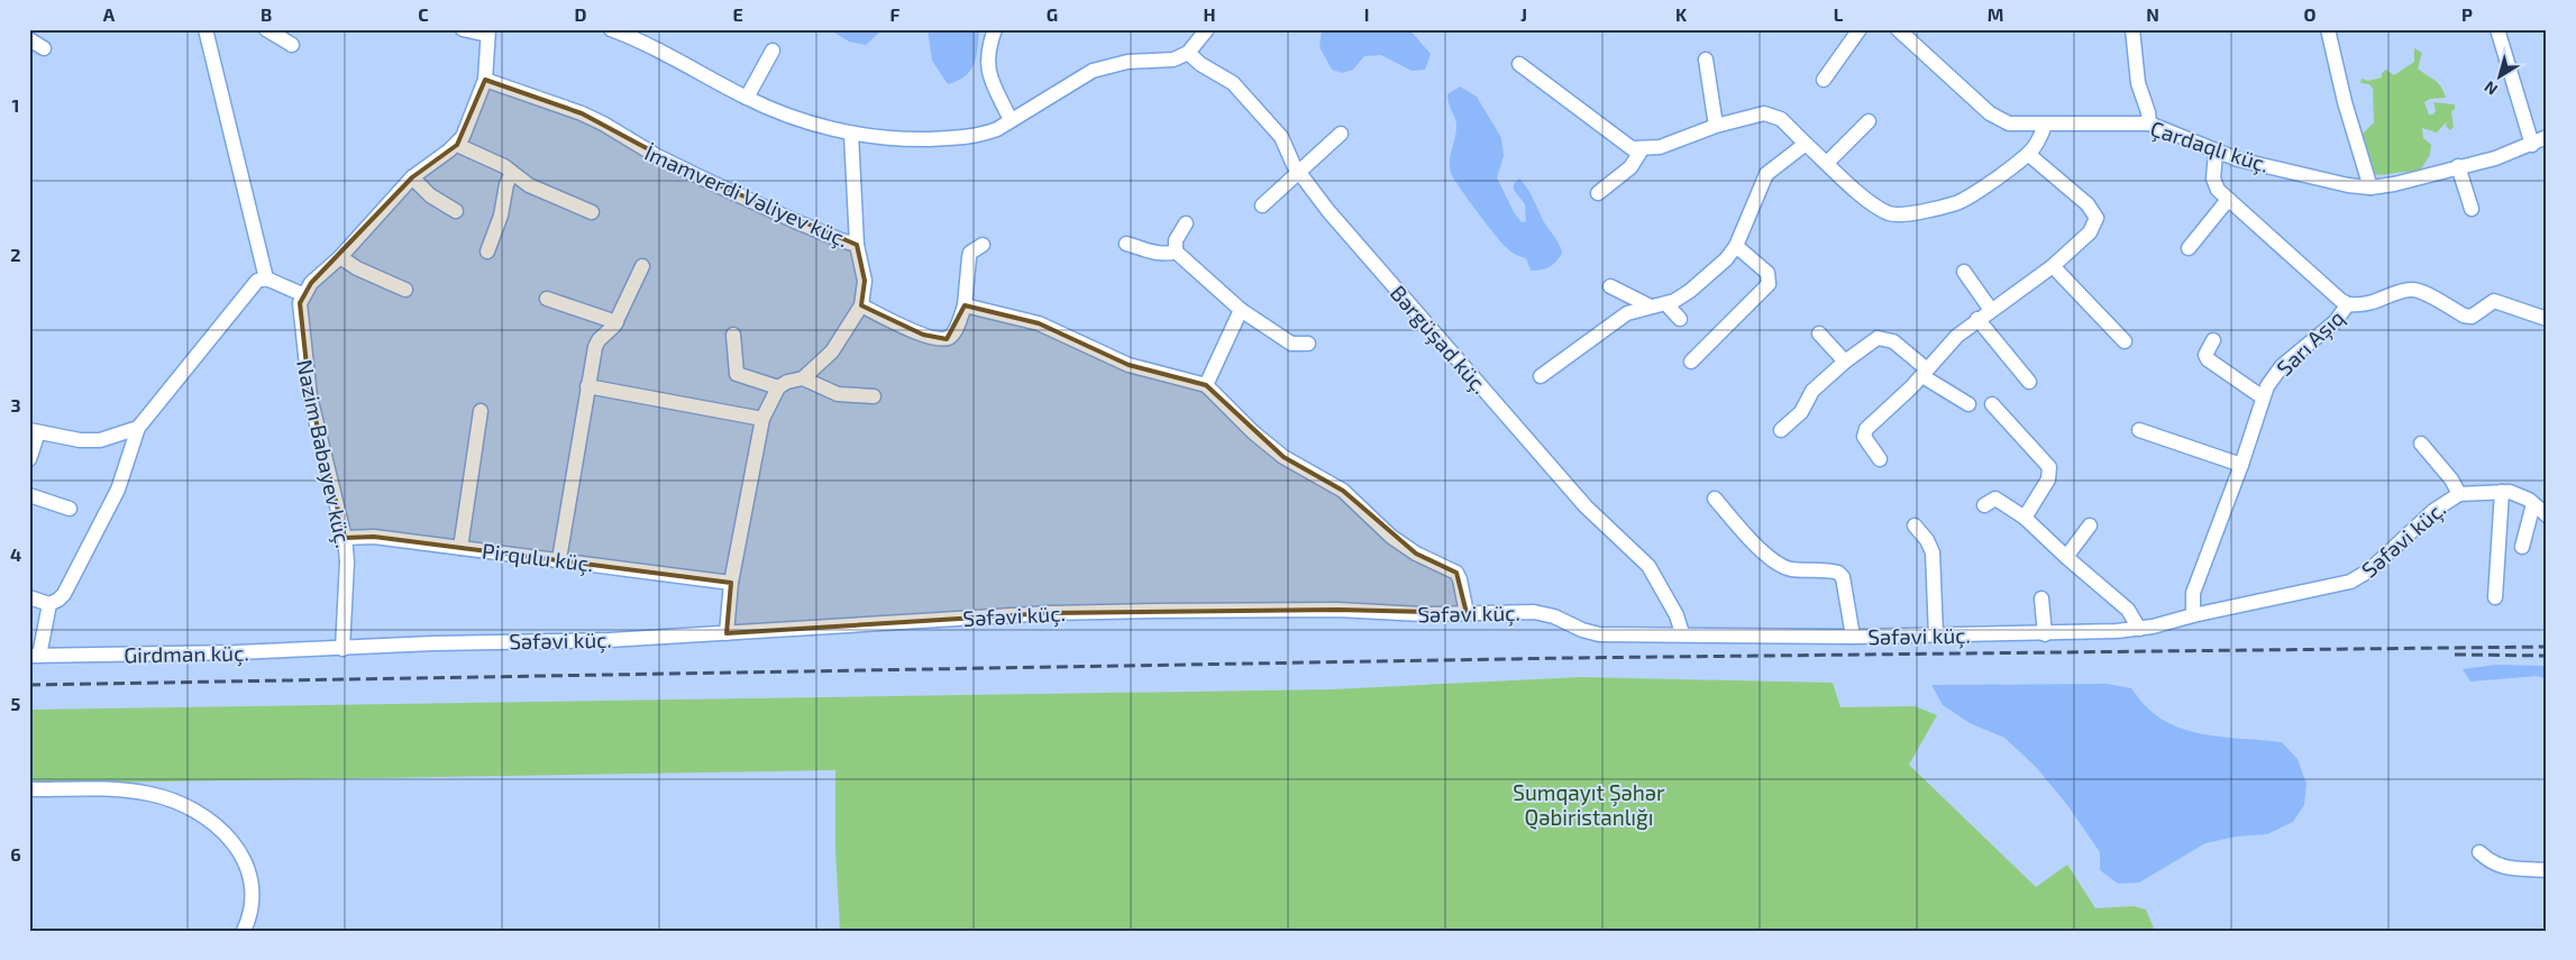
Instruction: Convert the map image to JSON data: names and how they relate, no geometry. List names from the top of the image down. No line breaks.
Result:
{"streets":{"street":["Çardaqlı küç.","İmamverdi Vəliyev küç.","Bərgüşad küç.","Sarı Aşıq","Nazim Babayev küç.","Səfəvi küç.","Pirqulu küç.","Girdman küç."]},"crossings":[["Bərgüşad küç.","Səfəvi küç."],["Sarı Aşıq","Səfəvi küç."],["Nazim Babayev küç.","Səfəvi küç."],["Nazim Babayev küç.","Pirqulu küç."],["Nazim Babayev küç.","Girdman küç."],["Səfəvi küç.","Girdman küç."]],"parks":["Sumqayıt Şəhər Qəbiristanlığı"],"north":"bottom left","grid":{"columns":["A","B","C","D","E","F","G","H","I","J","K","L","M","N","O","P"],"rows":["1","2","3","4","5","6"]}}
